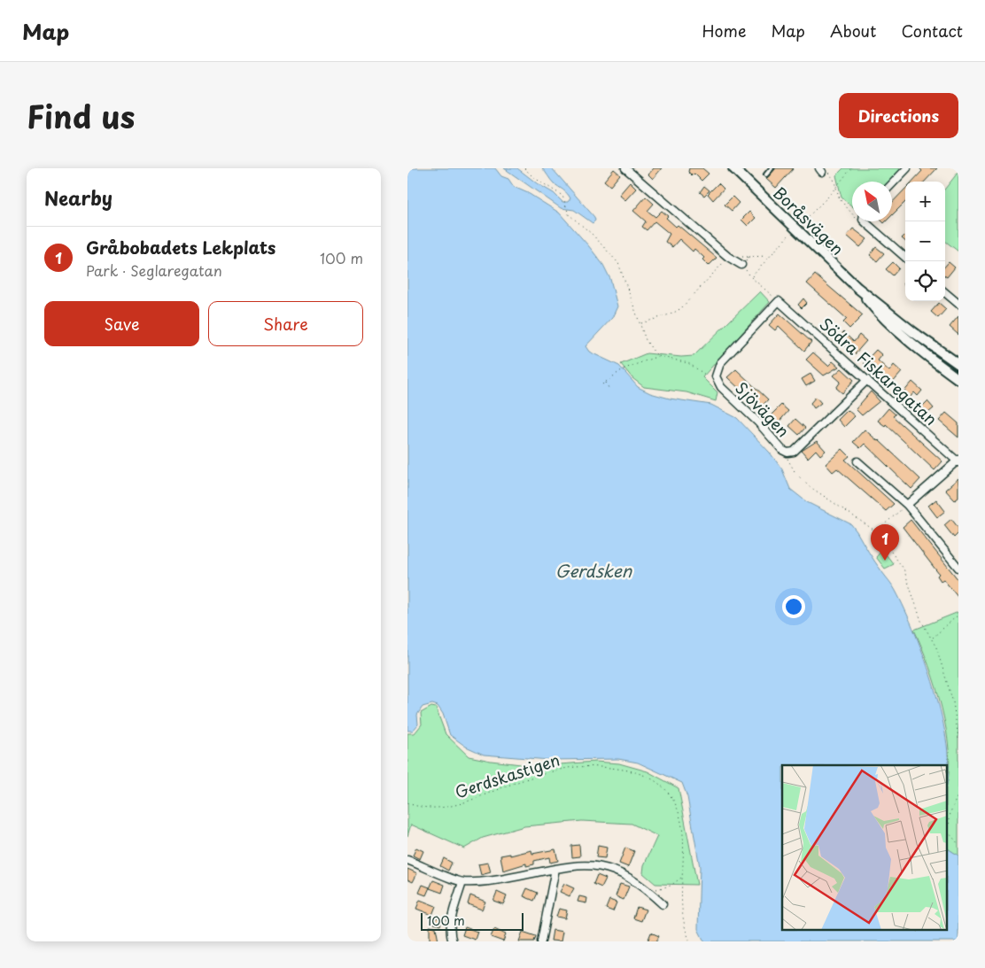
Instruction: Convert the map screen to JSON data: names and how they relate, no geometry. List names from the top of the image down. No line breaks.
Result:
{"streets":{"main road":["Boråsvägen"],"street":["Södra Fiskaregatan","Sjövägen"],"path":["Gerdskastigen"]},"crossings":[["Södra Fiskaregatan","Sjövägen"]],"water":["Gerdsken"],"scale_bar":"100 m","north":"top left","page":{"header":"Map","nav":["Home","Map","About","Contact"],"title":"Find us","buttons":["Directions",["Save","Share"]],"heading":"Nearby","map_buttons":["+","−"],"list":[{"mark":"1","name":"Gråbobadets Lekplats","note":"Park · Seglaregatan","value":"100 m"}],"pins":"1","scale":"100 m"}}
